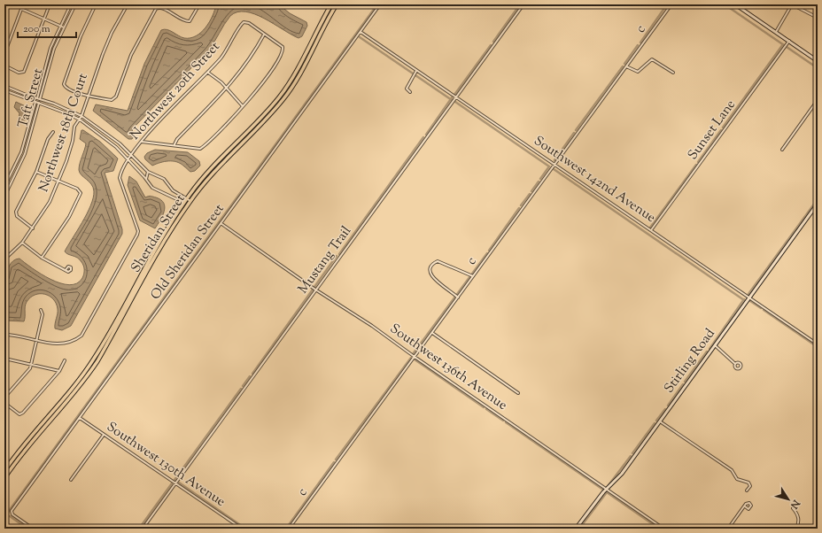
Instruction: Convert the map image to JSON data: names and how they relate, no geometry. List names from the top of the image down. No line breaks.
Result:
{"streets":{"main road":["Sheridan Street"],"street":["c","Northwest 20th Street","Taft Street","Sunset Lane","Northwest 18th Court","Southwest 142nd Avenue","Old Sheridan Street","Mustang Trail","Stirling Road","Southwest 136th Avenue","Southwest 130th Avenue"]},"crossings":[["c","Southwest 142nd Avenue"],["c","Southwest 136th Avenue"],["Sunset Lane","Southwest 142nd Avenue"],["Southwest 142nd Avenue","Old Sheridan Street"],["Southwest 142nd Avenue","Mustang Trail"],["Southwest 142nd Avenue","Stirling Road"],["Old Sheridan Street","Southwest 136th Avenue"],["Old Sheridan Street","Southwest 130th Avenue"],["Mustang Trail","Southwest 136th Avenue"],["Mustang Trail","Southwest 130th Avenue"],["Stirling Road","Southwest 136th Avenue"]],"scale_bar":"200 m","north":"bottom right"}
